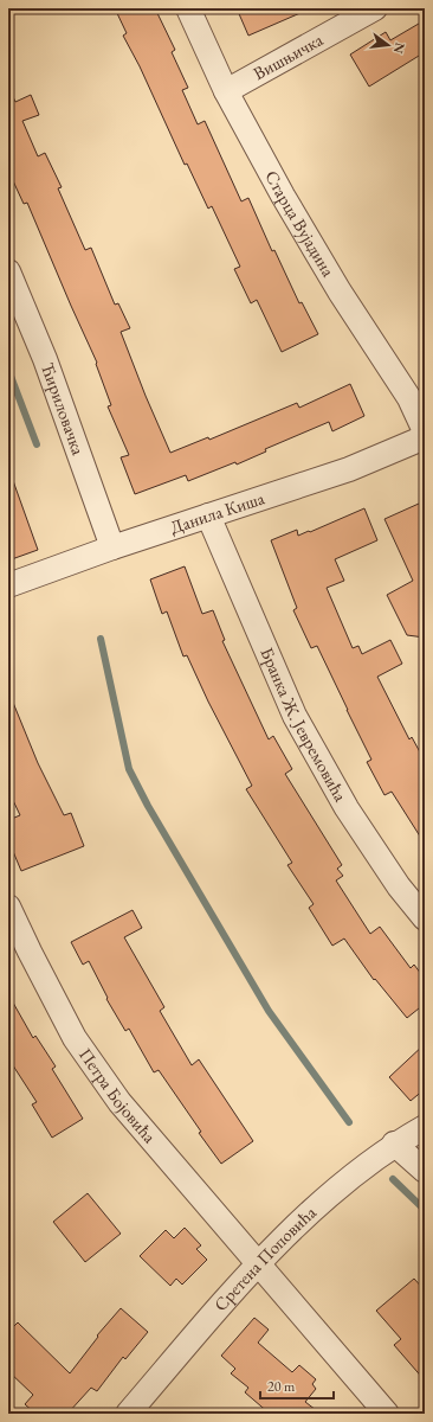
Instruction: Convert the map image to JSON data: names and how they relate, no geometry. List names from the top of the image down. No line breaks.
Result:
{"streets":{"street":["Вишњичка","Старца Вујадина","Ћириловачка","Данила Киша","Бранка Ж. Јевремовића","Петра Бојовића","Сретена Поповића"]},"crossings":[["Вишњичка","Старца Вујадина"],["Ћириловачка","Данила Киша"],["Данила Киша","Бранка Ж. Јевремовића"],["Петра Бојовића","Сретена Поповића"]],"scale_bar":"20 m","north":"right"}
